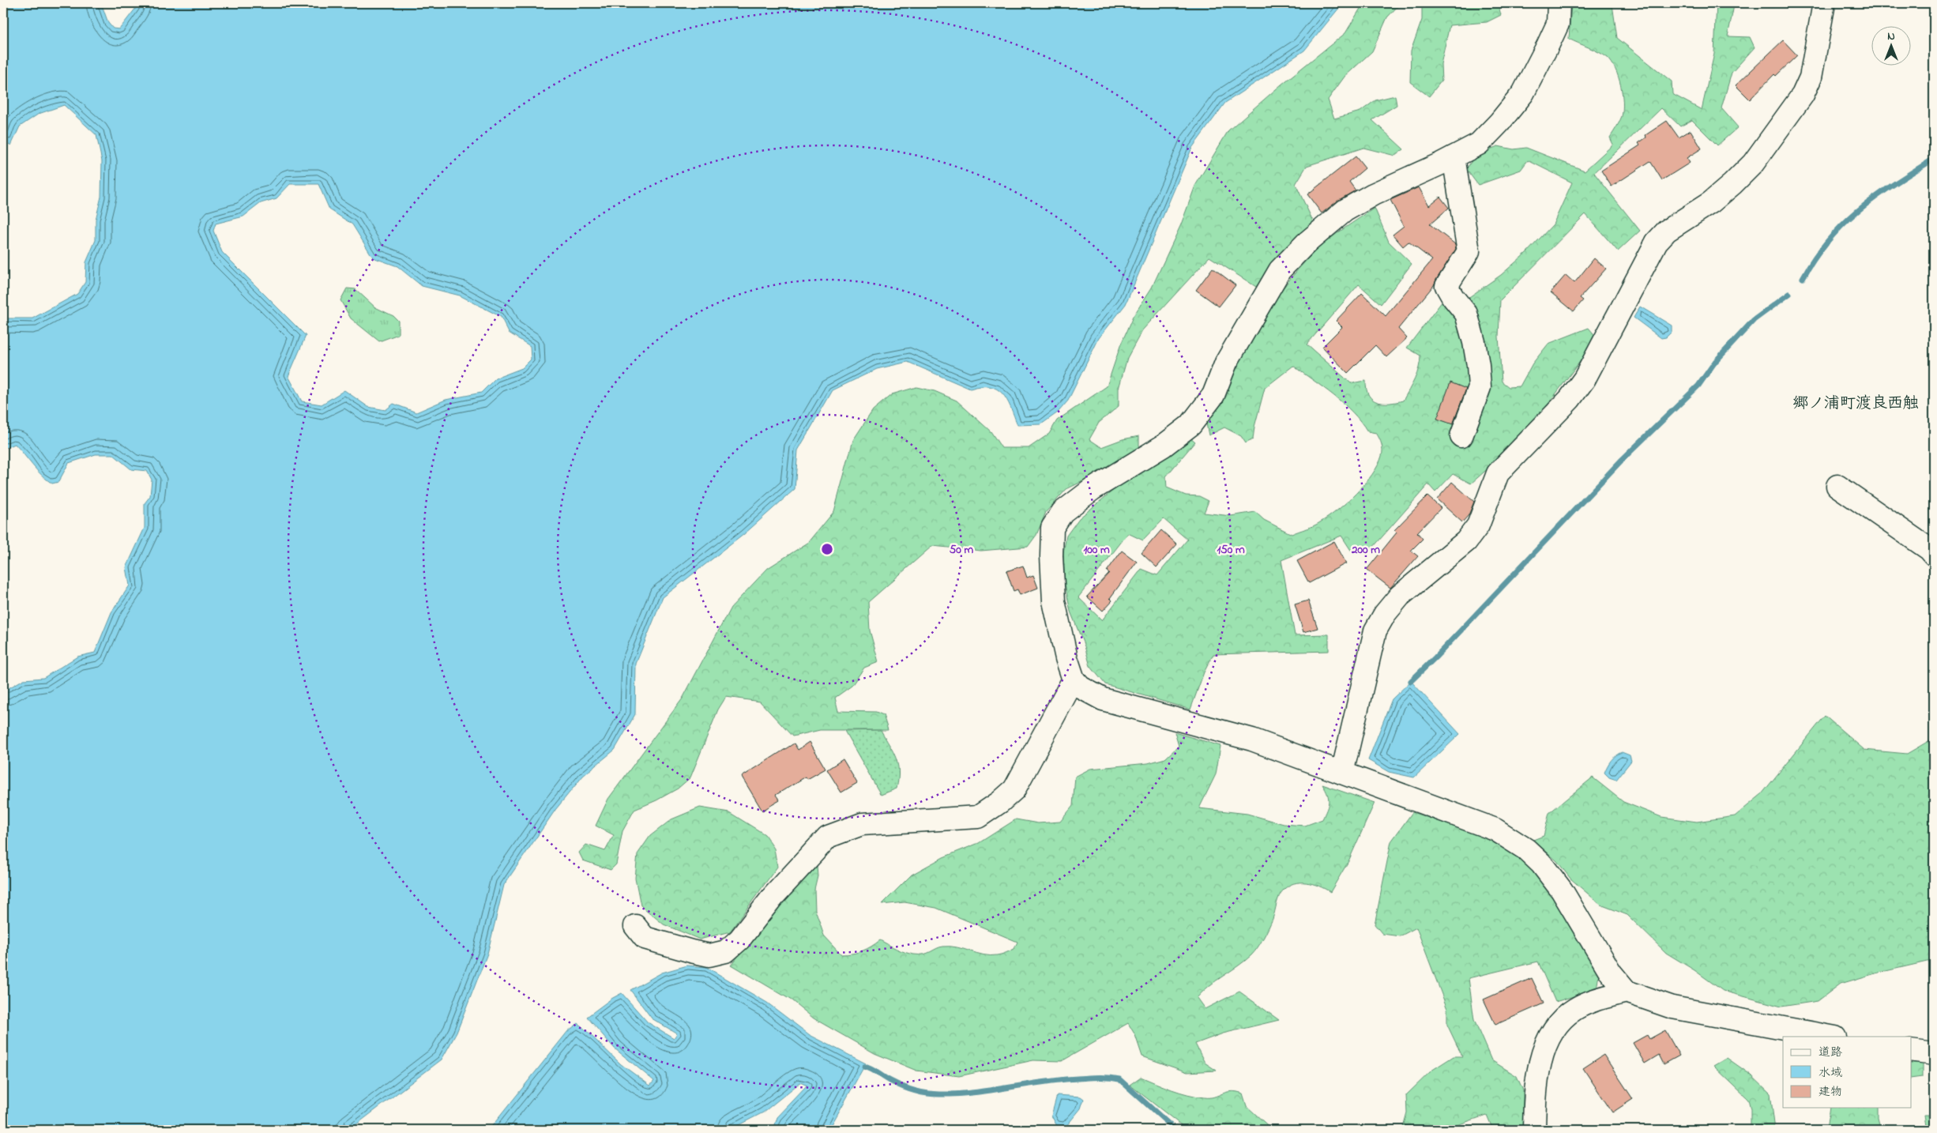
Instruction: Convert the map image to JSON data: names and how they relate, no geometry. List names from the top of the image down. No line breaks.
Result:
{"districts":["郷ノ浦町渡良西触"],"legend":["道路","水域","建物"],"north":"top","rings":["50 m","100 m","150 m","200 m"]}
